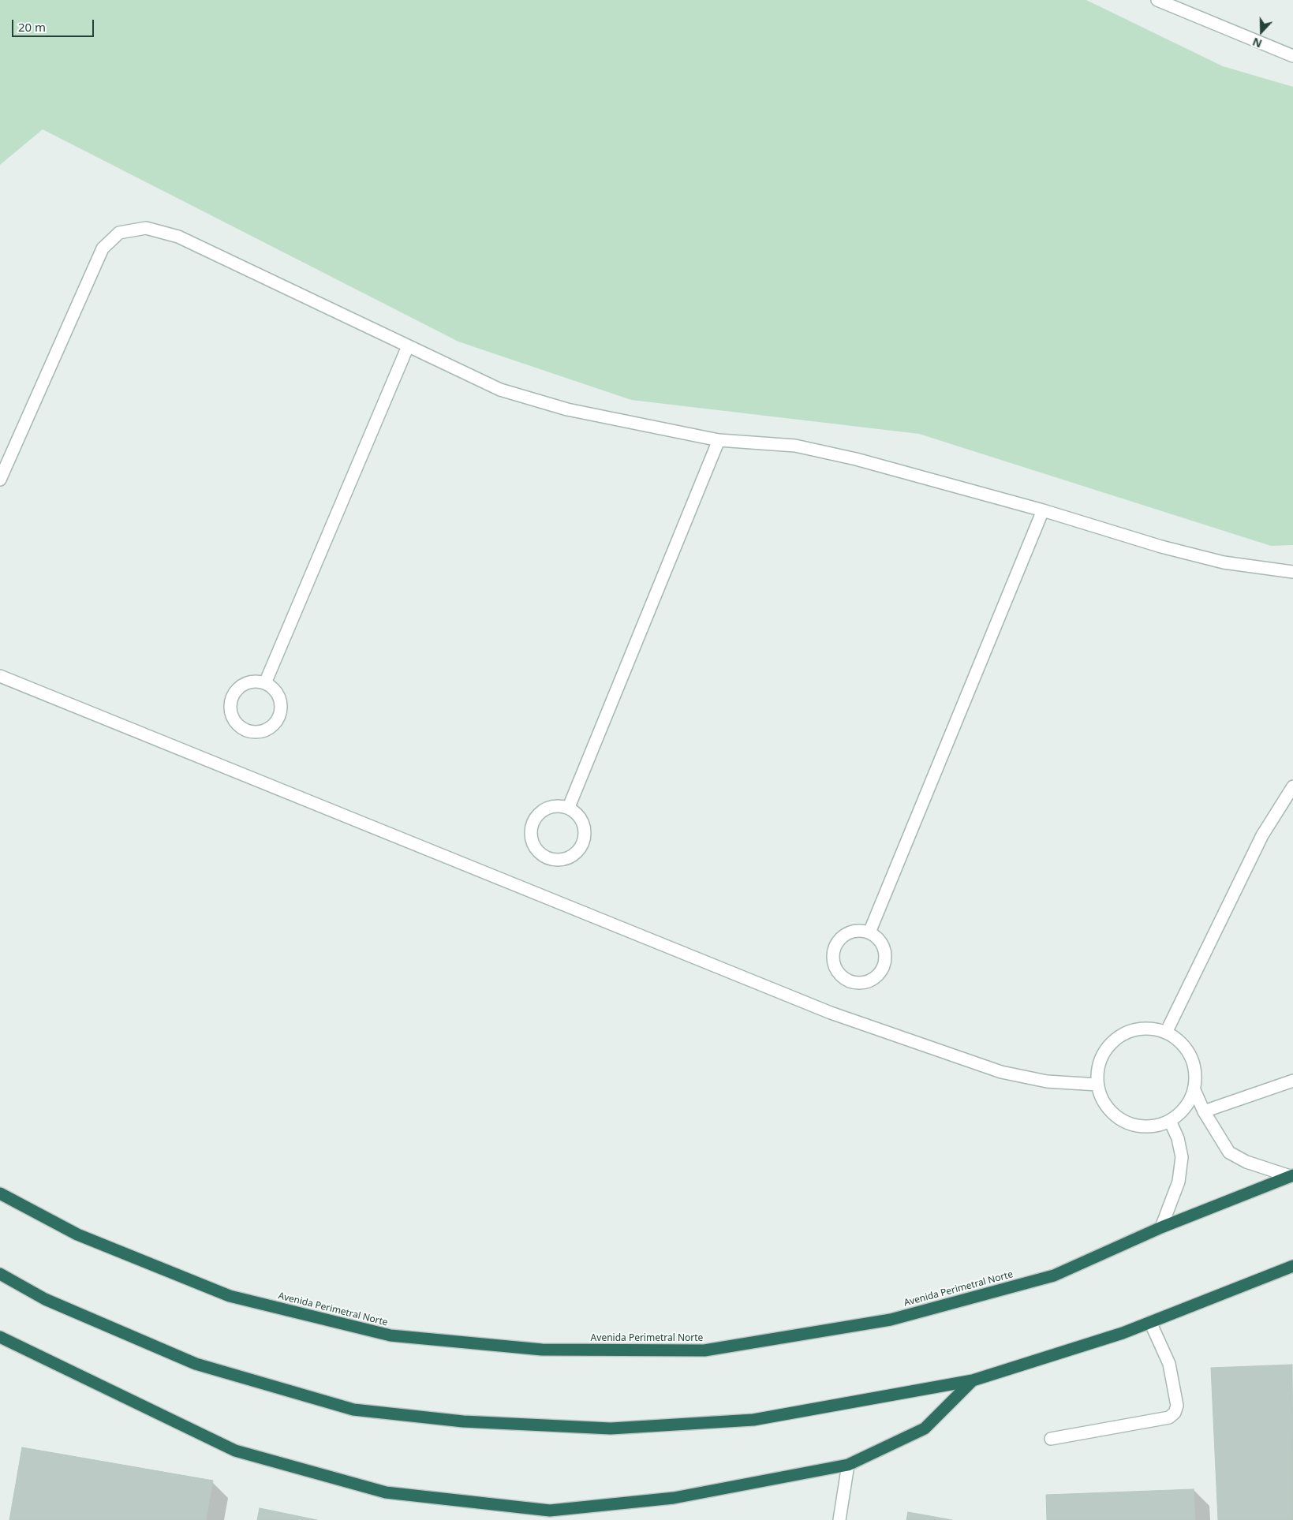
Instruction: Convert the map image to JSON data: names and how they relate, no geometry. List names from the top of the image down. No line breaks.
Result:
{"streets":{"highway":["Avenida Perimetral Norte"]},"scale_bar":"20 m","north":"bottom"}
